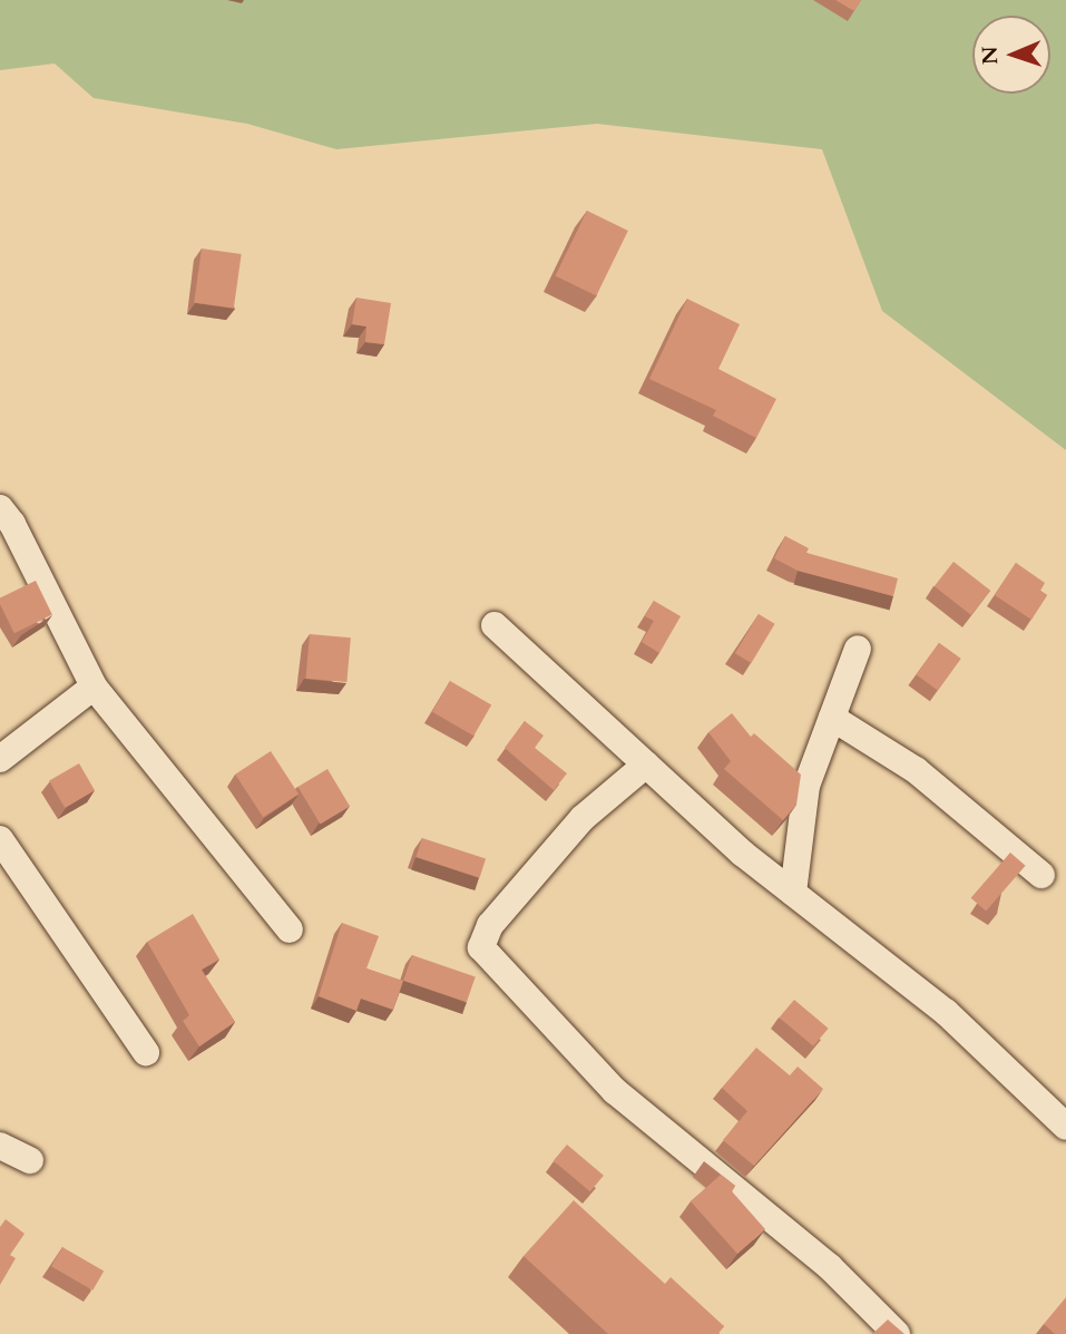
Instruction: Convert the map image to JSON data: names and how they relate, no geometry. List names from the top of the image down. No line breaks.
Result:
{"north":"left"}
